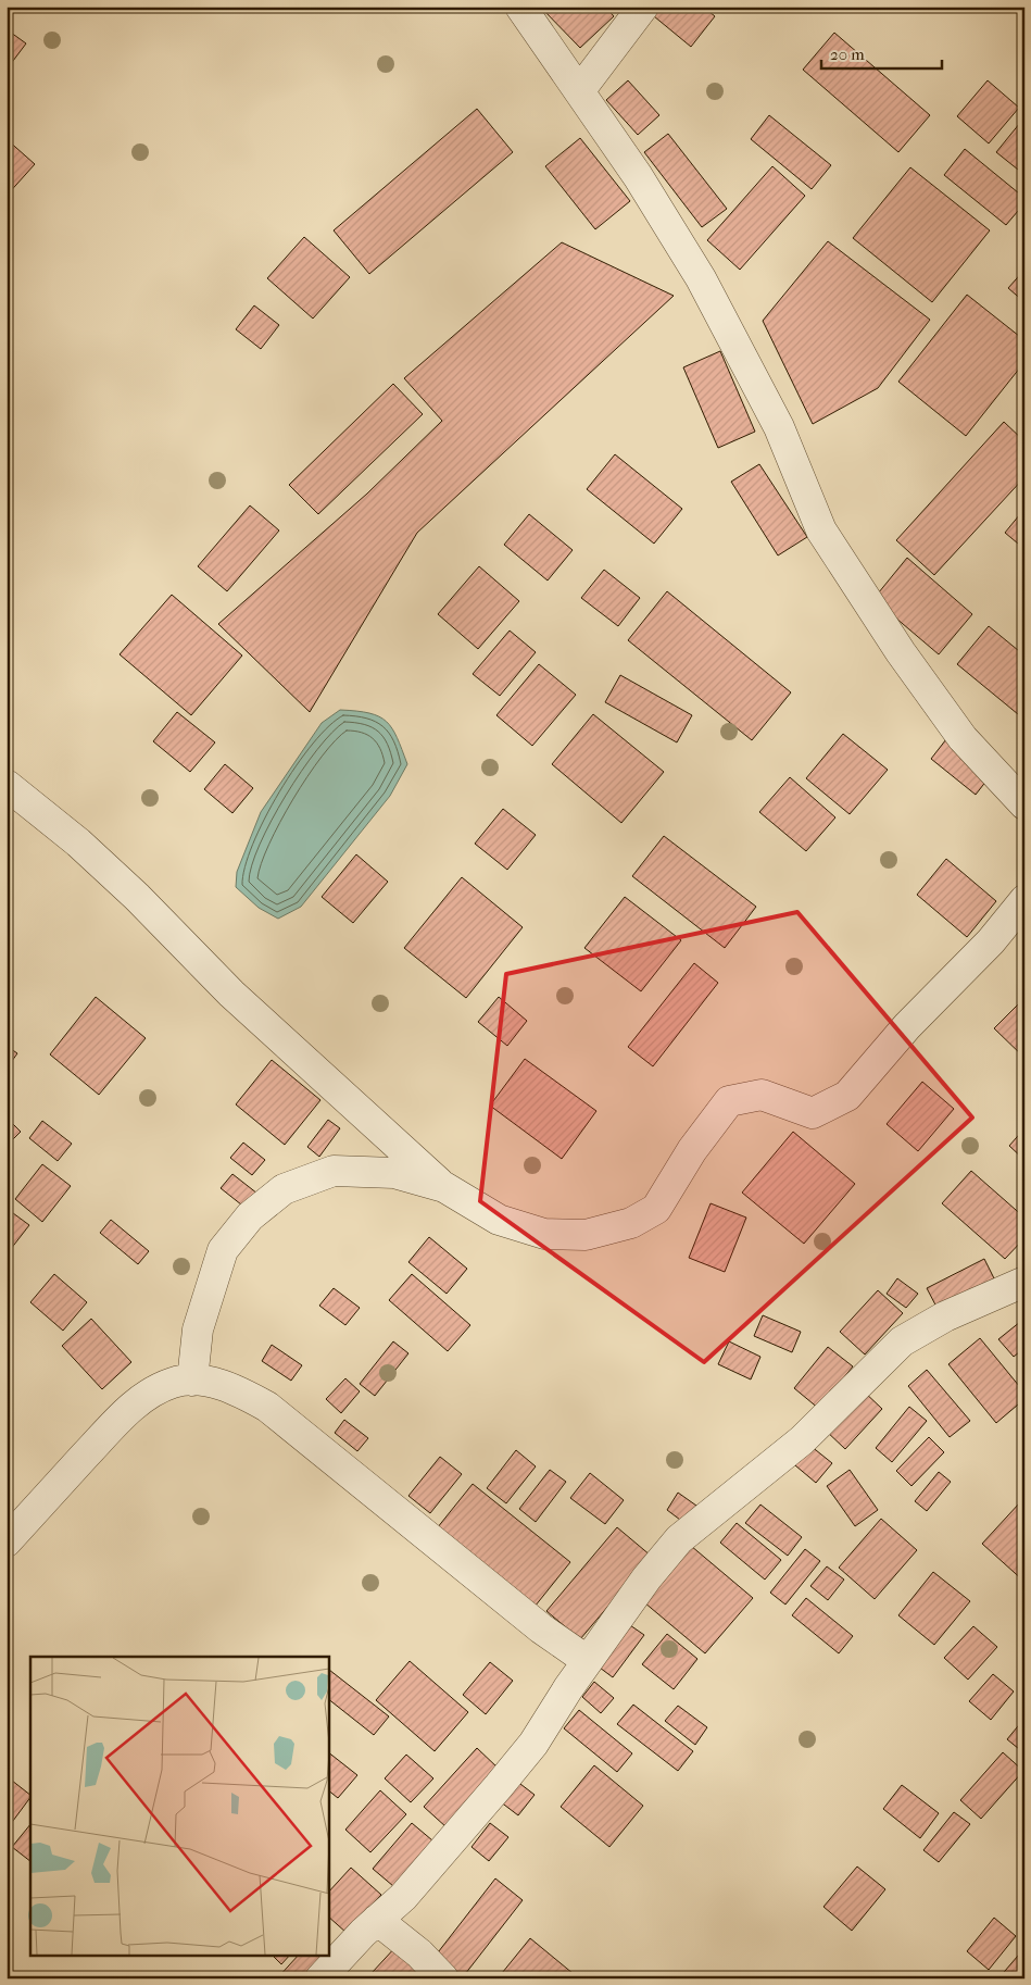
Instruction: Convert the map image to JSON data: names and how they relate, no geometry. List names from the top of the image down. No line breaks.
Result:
{"scale_bar":"20 m"}
